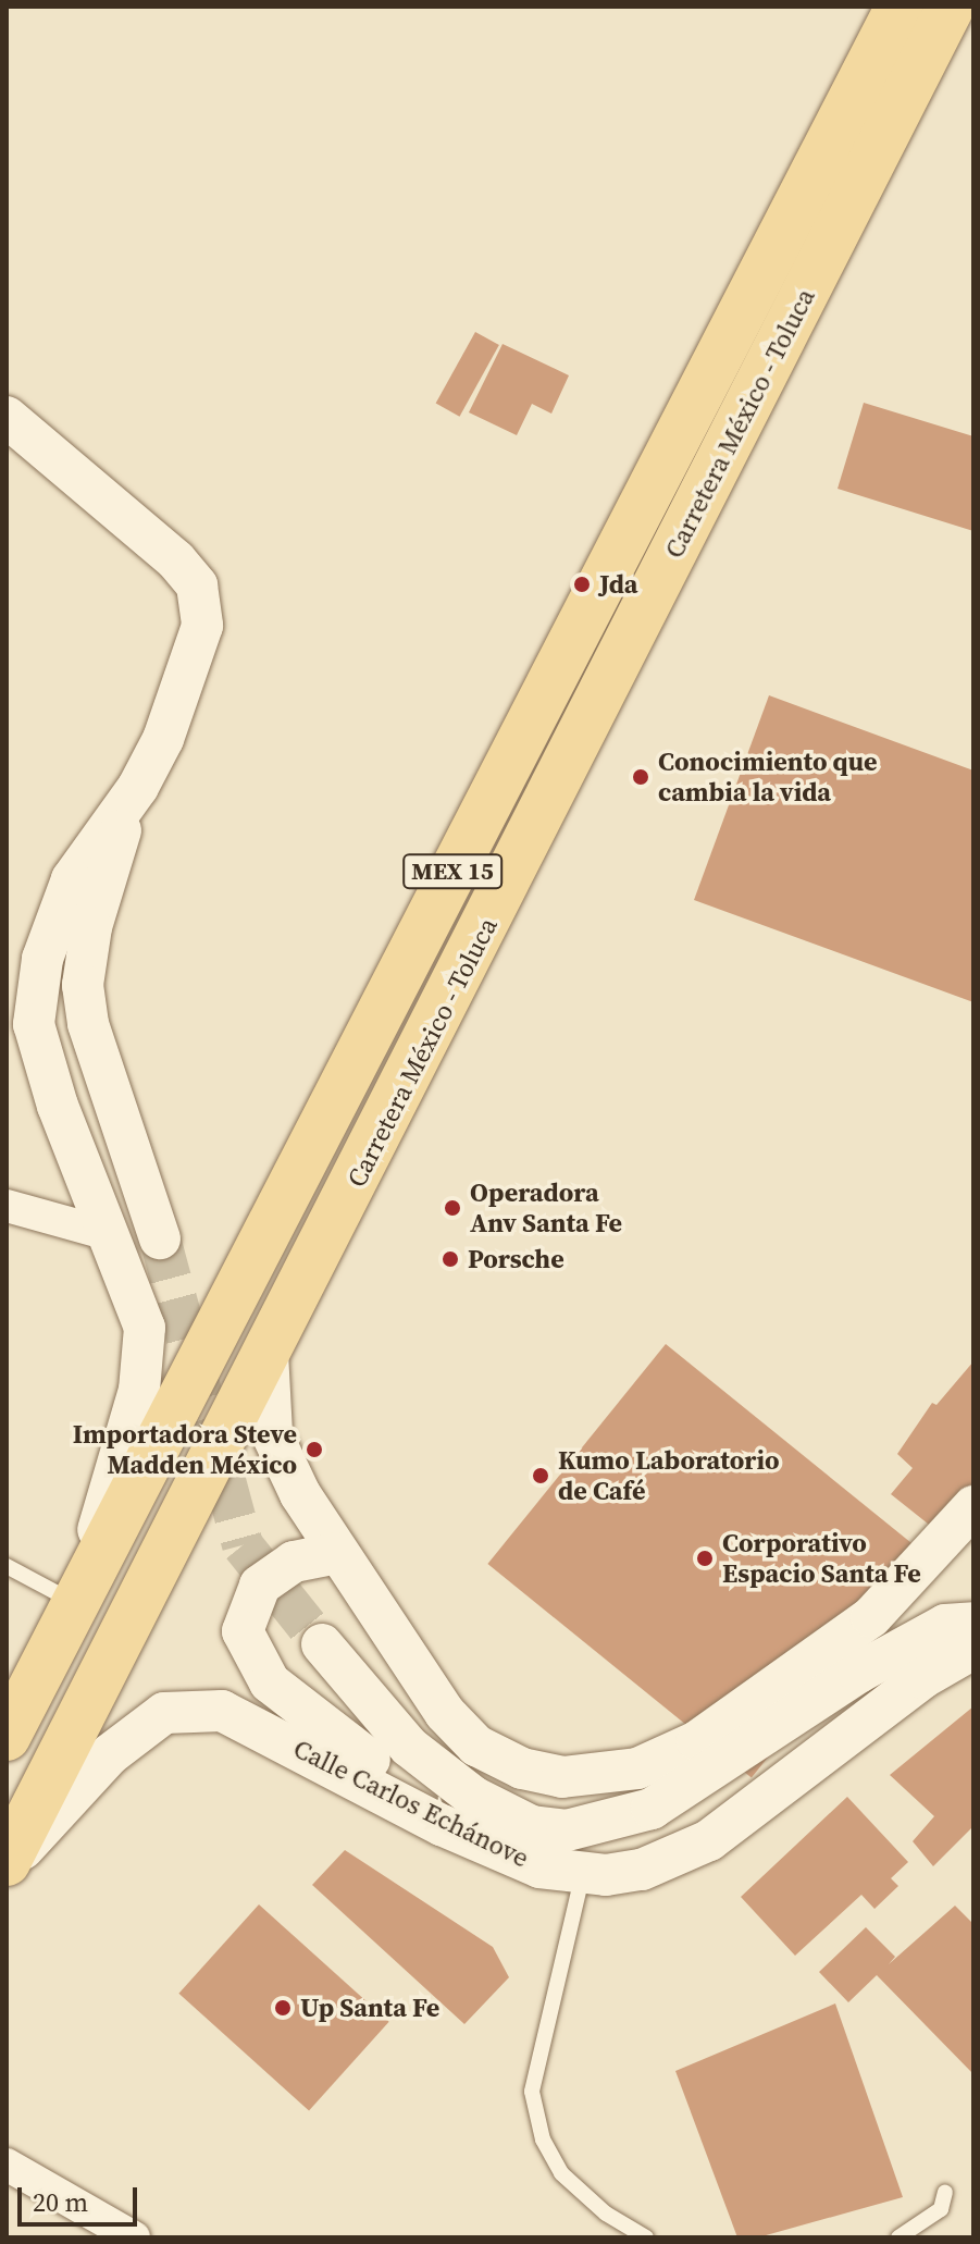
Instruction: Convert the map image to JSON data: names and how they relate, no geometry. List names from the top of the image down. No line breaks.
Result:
{"streets":{"main road":["Carretera México - Toluca","MEX 15"],"street":["Calle Carlos Echánove"]},"crossings":[["Carretera México - Toluca","Calle Carlos Echánove"]],"places":["Jda","Conocimiento que cambia la vida","Operadora Anv Santa Fe","Porsche","Importadora Steve Madden México","Kumo Laboratorio de Café","Corporativo Espacio Santa Fe","Up Santa Fe"],"scale_bar":"20 m"}
